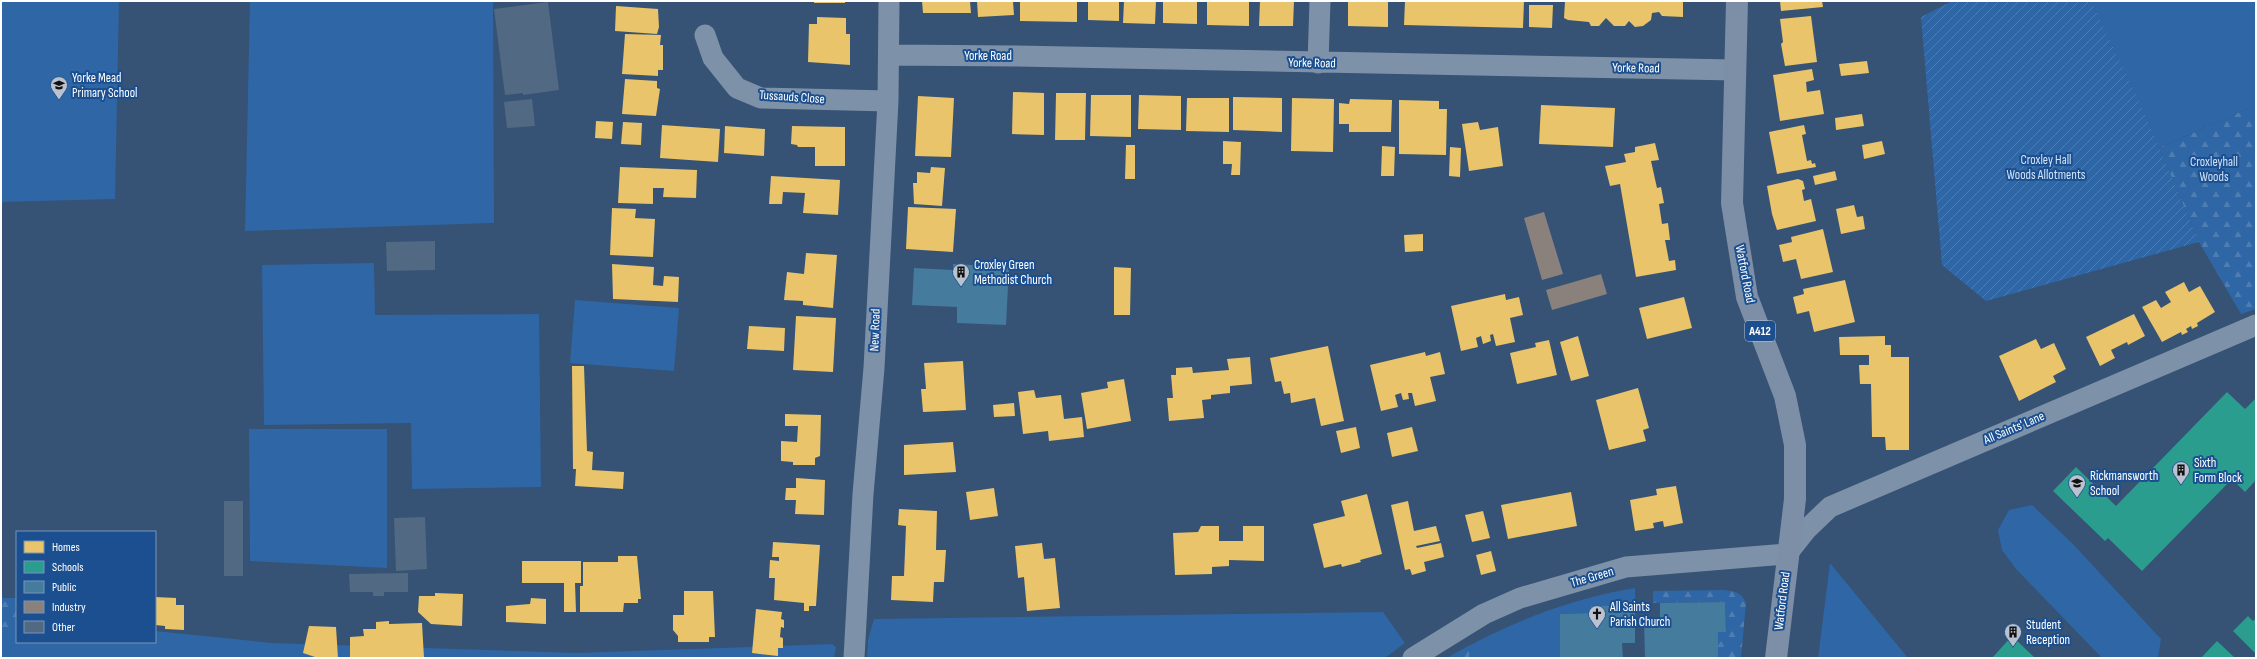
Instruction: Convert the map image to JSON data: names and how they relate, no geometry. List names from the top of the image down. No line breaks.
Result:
{"streets":{"main road":["Watford Road","A412"],"street":["Yorke Road","Tussauds Close","New Road","All Saints' Lane","The Green"]},"crossings":[["Yorke Road","Watford Road"],["Yorke Road","New Road"],["Tussauds Close","New Road"],["Watford Road","All Saints' Lane"],["Watford Road","The Green"],["All Saints' Lane","The Green"]],"parks":["Croxley Hall Woods Allotments","Croxleyhall Woods"],"places":{"school or university":["Yorke Mead Primary School","Rickmansworth School"],"building":["Croxley Green Methodist Church","Sixth Form Block","Student Reception"],"church":["All Saints Parish Church"]},"legend":["Homes","Schools","Public","Industry","Other"]}
